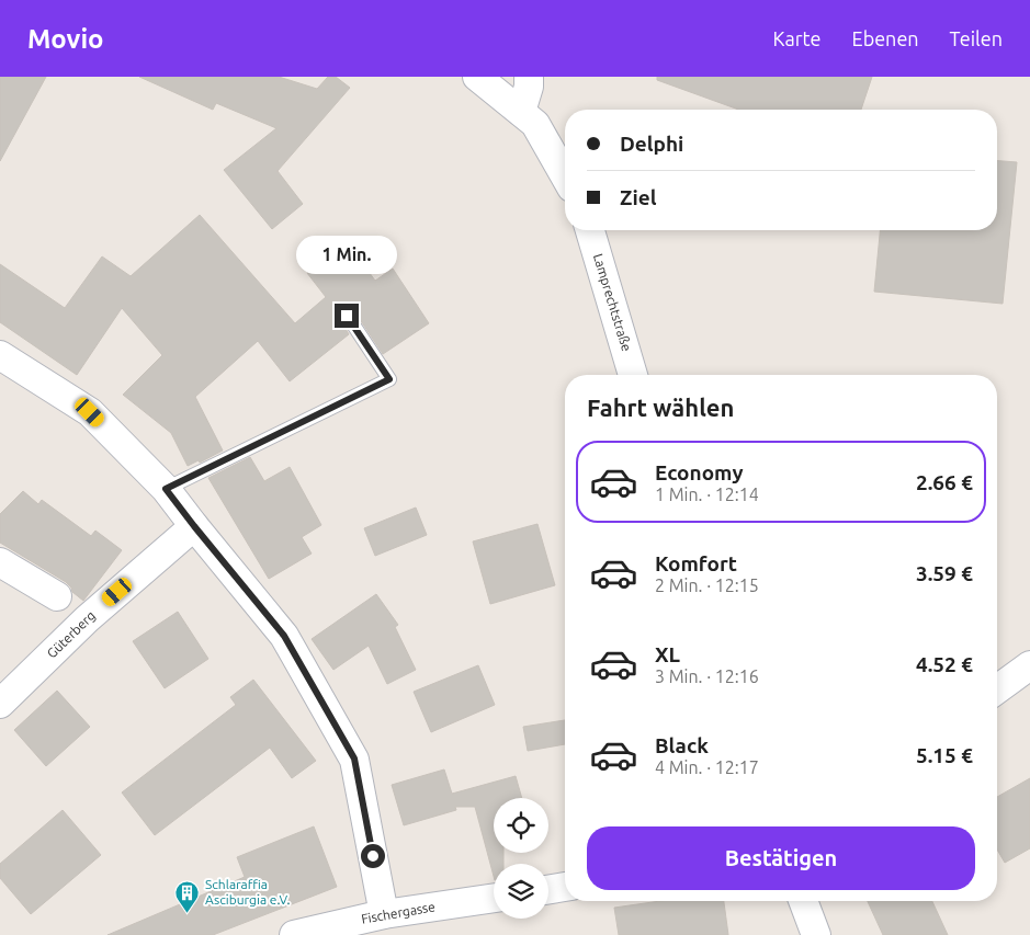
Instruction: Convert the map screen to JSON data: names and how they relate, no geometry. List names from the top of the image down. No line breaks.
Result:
{"streets":{"street":["Lamprechtstraße","Güterberg","Fischergasse"]},"places":{"building":["Schlaraffia Asciburgia e.V."]},"page":{"header":"Movio","nav":["Karte","Ebenen","Teilen"],"banner":["Delphi","Ziel"],"bubble":"1 Min.","heading":"Fahrt wählen","list":[{"name":"Economy","note":"1 Min. · 12:14","value":"2.66 €"},{"name":"Komfort","note":"2 Min. · 12:15","value":"3.59 €"},{"name":"XL","note":"3 Min. · 12:16","value":"4.52 €"},{"name":"Black","note":"4 Min. · 12:17","value":"5.15 €"}],"buttons":"Bestätigen"}}
